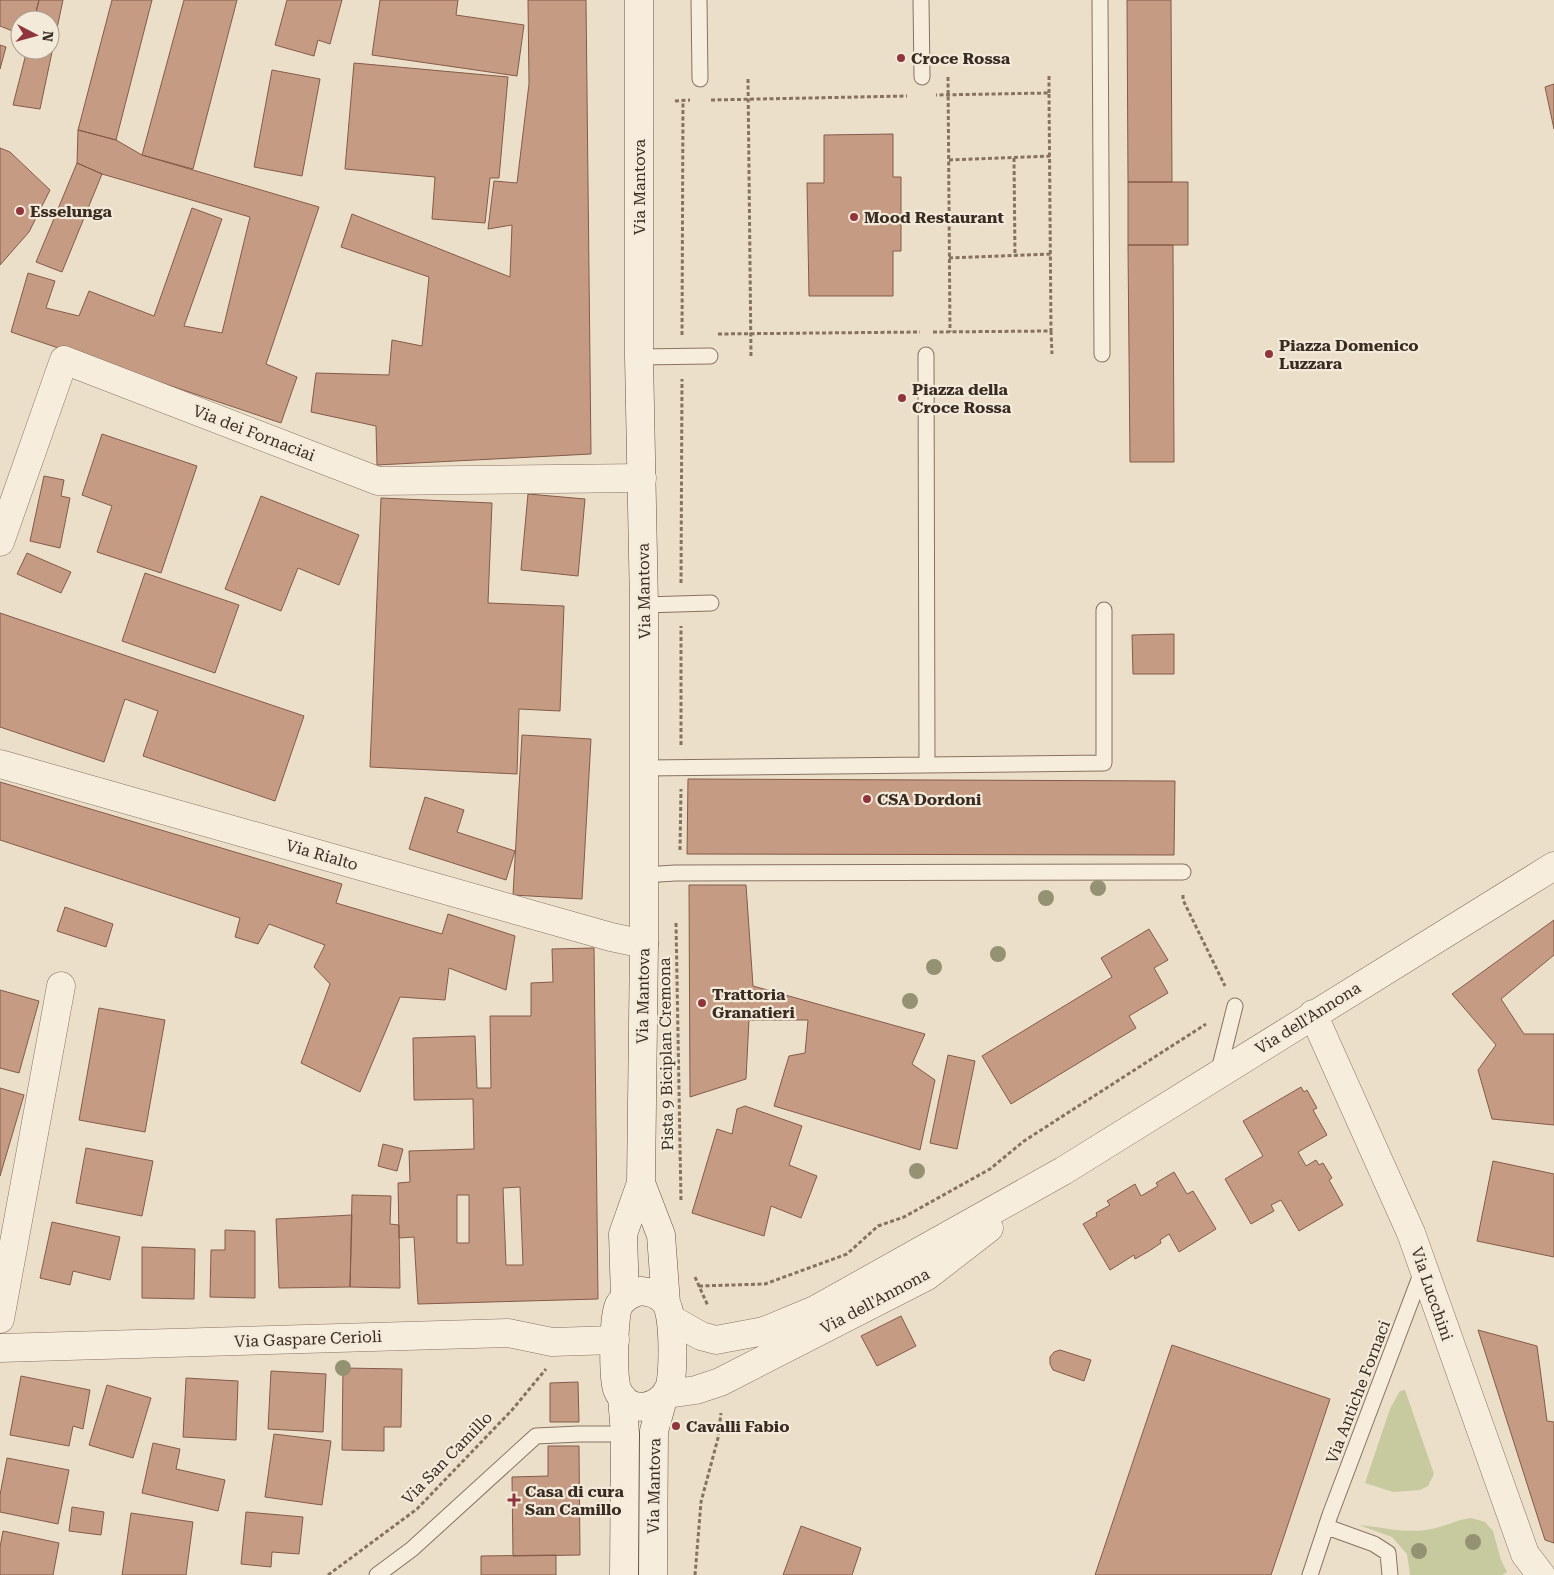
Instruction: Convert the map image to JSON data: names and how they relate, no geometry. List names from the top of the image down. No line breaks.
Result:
{"streets":{"street":["Via Mantova","Via dei Fornaciai","Via Rialto","Via dell'Annona","Via Lucchini","Via Gaspare Cerioli"],"lane":["Via Antiche Fornaci"],"path":["Pista 9 Biciplan Cremona","Via San Camillo"]},"crossings":[["Via Mantova","Via dei Fornaciai"],["Via Mantova","Via Rialto"],["Via Mantova","Via dell'Annona"],["Via Mantova","Via Gaspare Cerioli"],["Via dell'Annona","Via Lucchini"],["Via Lucchini","Via Antiche Fornaci"]],"places":{"other":["Croce Rossa","Esselunga","Mood Restaurant","Piazza Domenico Luzzara","Piazza della Croce Rossa","CSA Dordoni","Trattoria Granatieri","Cavalli Fabio"],"health":["Casa di cura San Camillo"]},"north":"right"}
